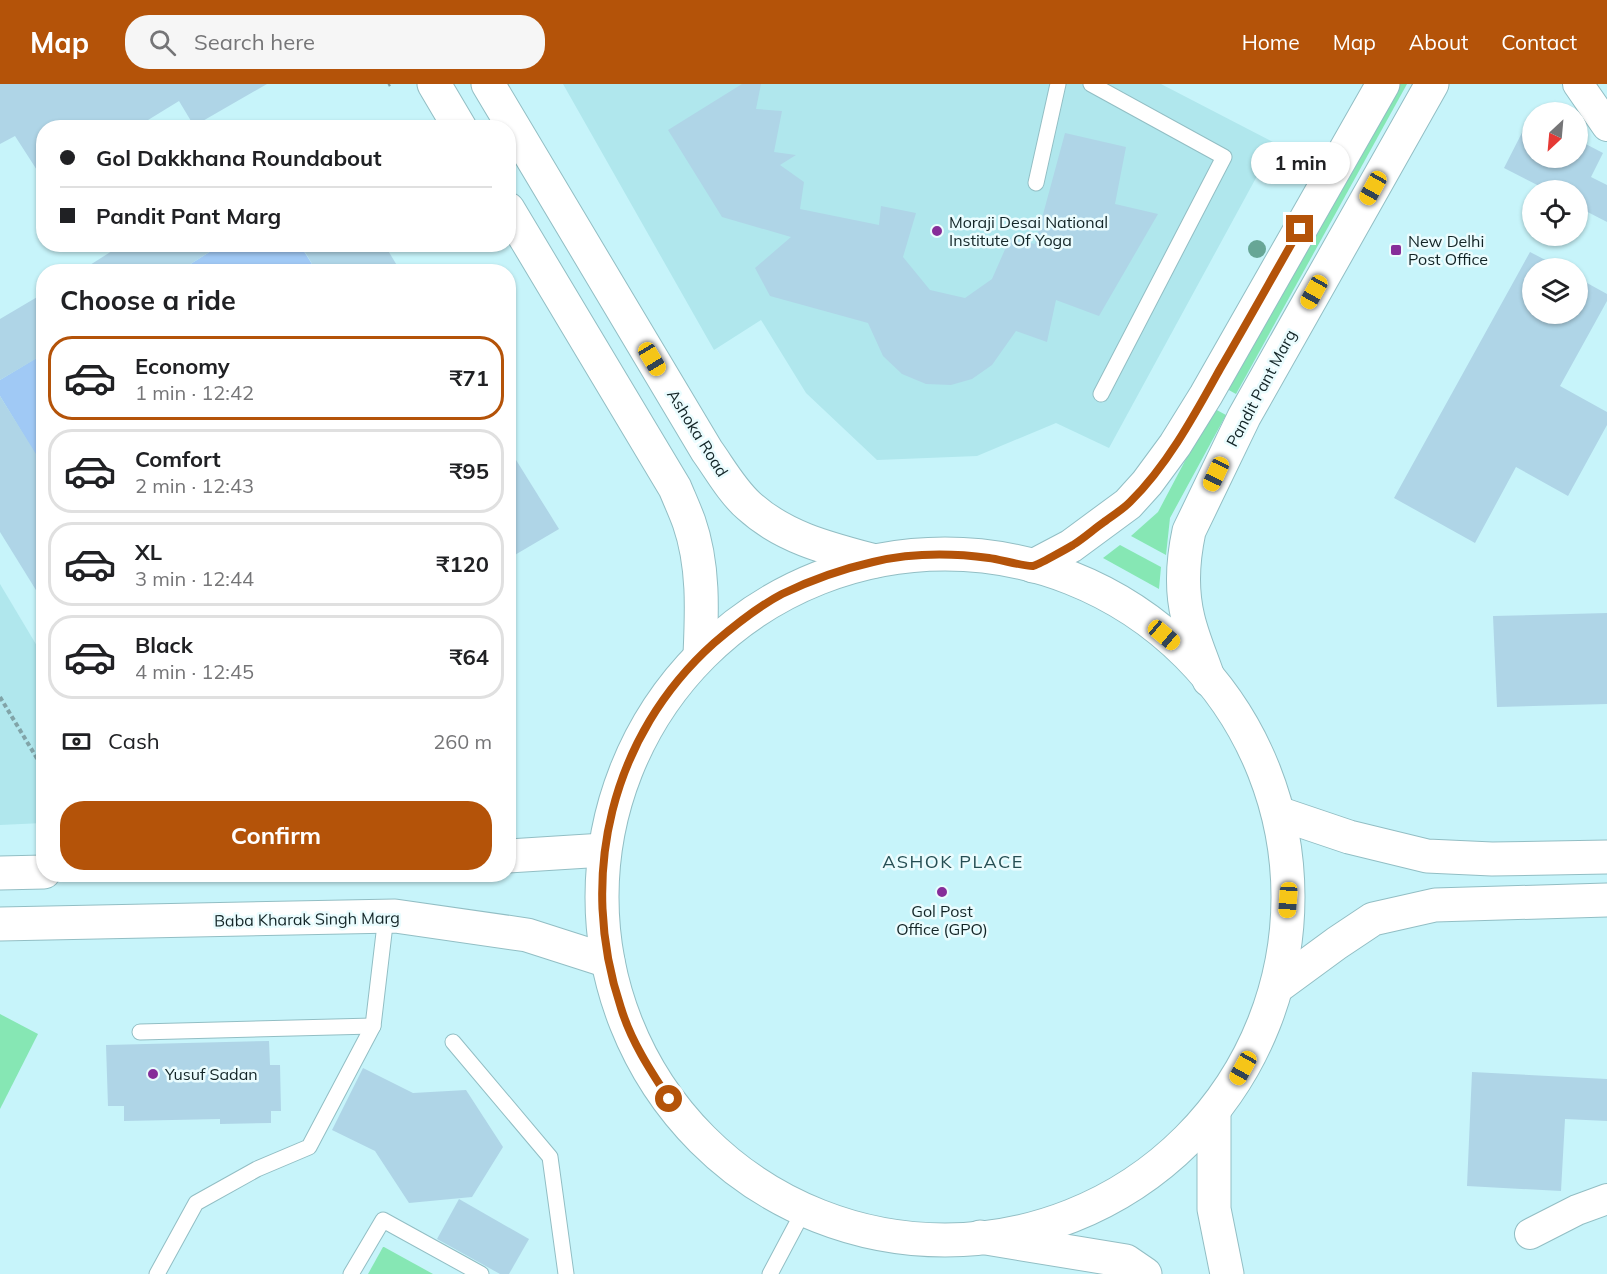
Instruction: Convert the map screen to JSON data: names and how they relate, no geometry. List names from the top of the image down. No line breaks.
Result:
{"streets":{"main road":["Pandit Pant Marg","Ashoka Road","Baba Kharak Singh Marg"]},"districts":["ASHOK PLACE"],"places":{"other":["Moraji Desai National Institute Of Yoga","Gol Post Office (GPO)","Yusuf Sadan"],"transit":["New Delhi Post Office"]},"north":"bottom left","page":{"header":"Map","search":"Search here","nav":["Home","Map","About","Contact"],"banner":["Gol Dakkhana Roundabout","Pandit Pant Marg"],"bubble":"1 min","heading":"Choose a ride","list":[{"name":"Economy","note":"1 min · 12:42","value":"₹71"},{"name":"Comfort","note":"2 min · 12:43","value":"₹95"},{"name":"XL","note":"3 min · 12:44","value":"₹120"},{"name":"Black","note":"4 min · 12:45","value":"₹64"}],"pay":["Cash","260 m"],"buttons":"Confirm"}}
